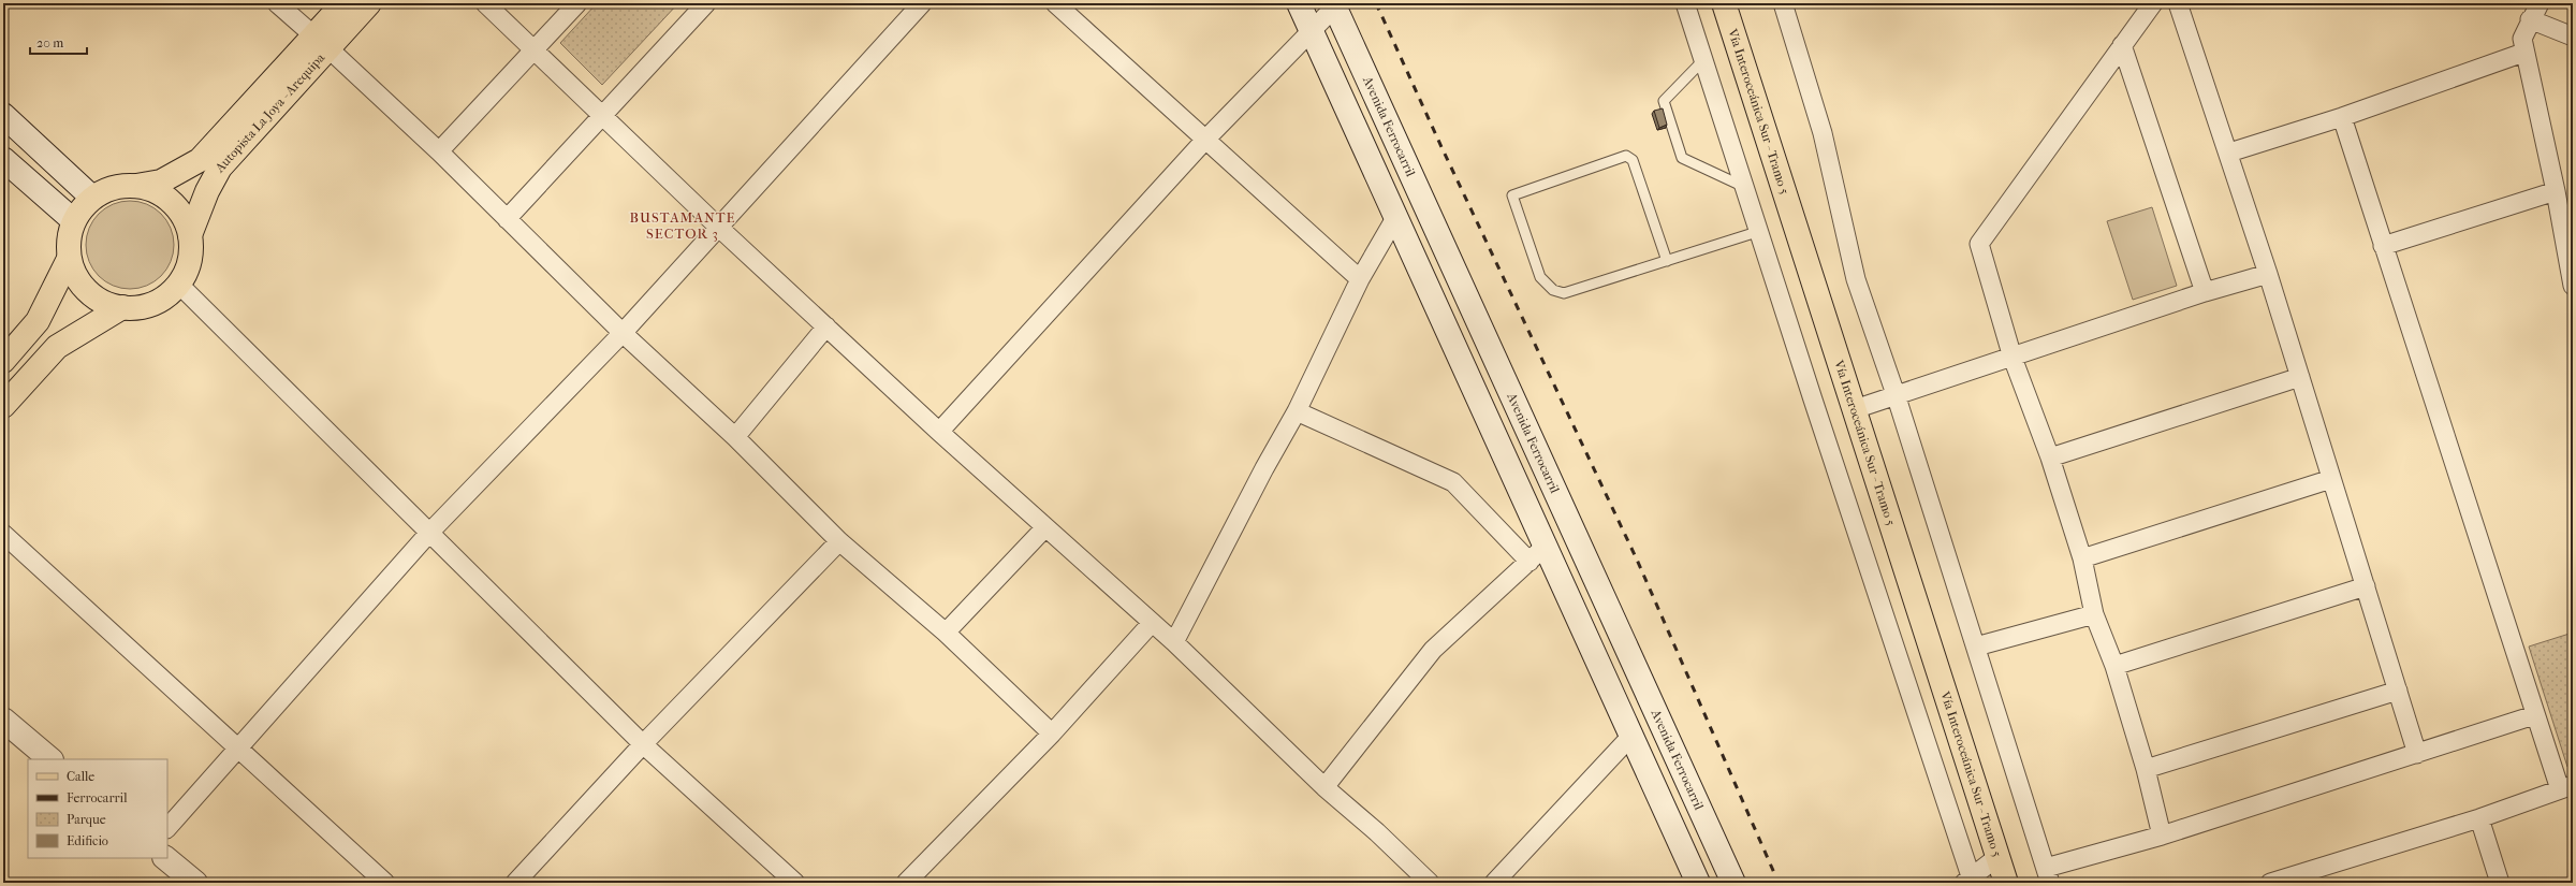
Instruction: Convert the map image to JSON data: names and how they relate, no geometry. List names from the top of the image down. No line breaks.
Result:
{"streets":{"main road":["Vía Interoceánica Sur - Tramo 5","Autopista La Joya - Arequipa","Avenida Ferrocarril"]},"districts":["BUSTAMANTE SECTOR 3"],"legend":["Calle","Ferrocarril","Parque","Edificio"],"scale_bar":"20 m"}
